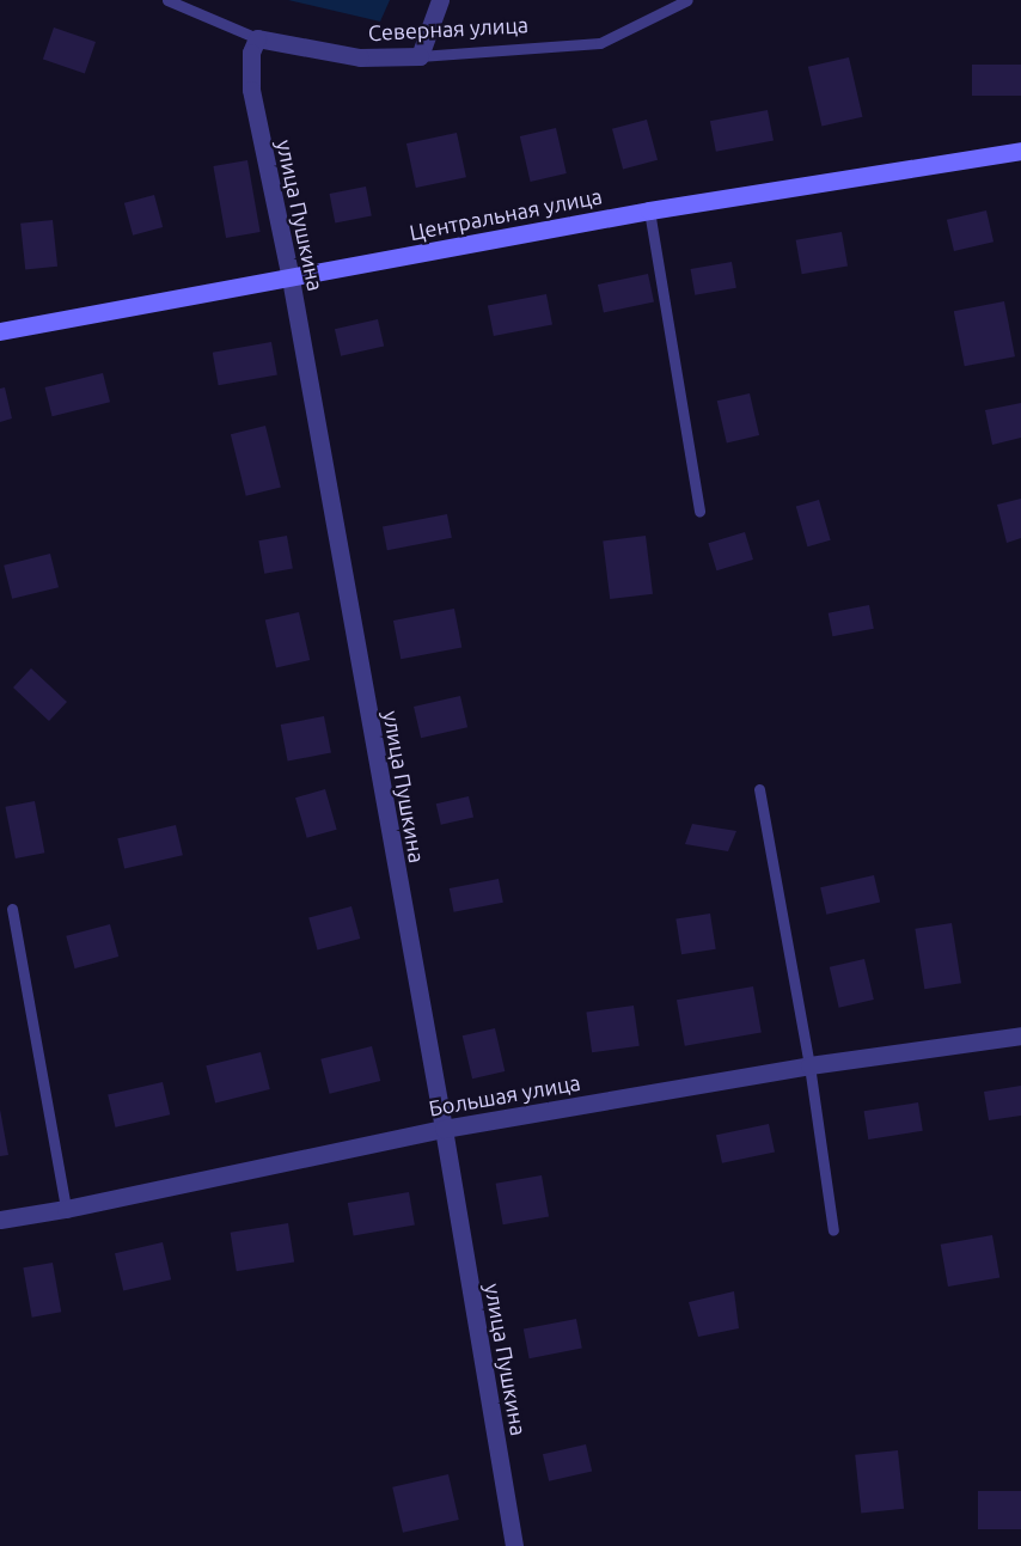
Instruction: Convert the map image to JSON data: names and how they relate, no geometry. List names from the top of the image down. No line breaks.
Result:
{"streets":{"street":["Северная улица","Центральная улица","улица Пушкина","Большая улица"]},"crossings":[["Северная улица","улица Пушкина"],["Центральная улица","улица Пушкина"],["улица Пушкина","Большая улица"]]}
